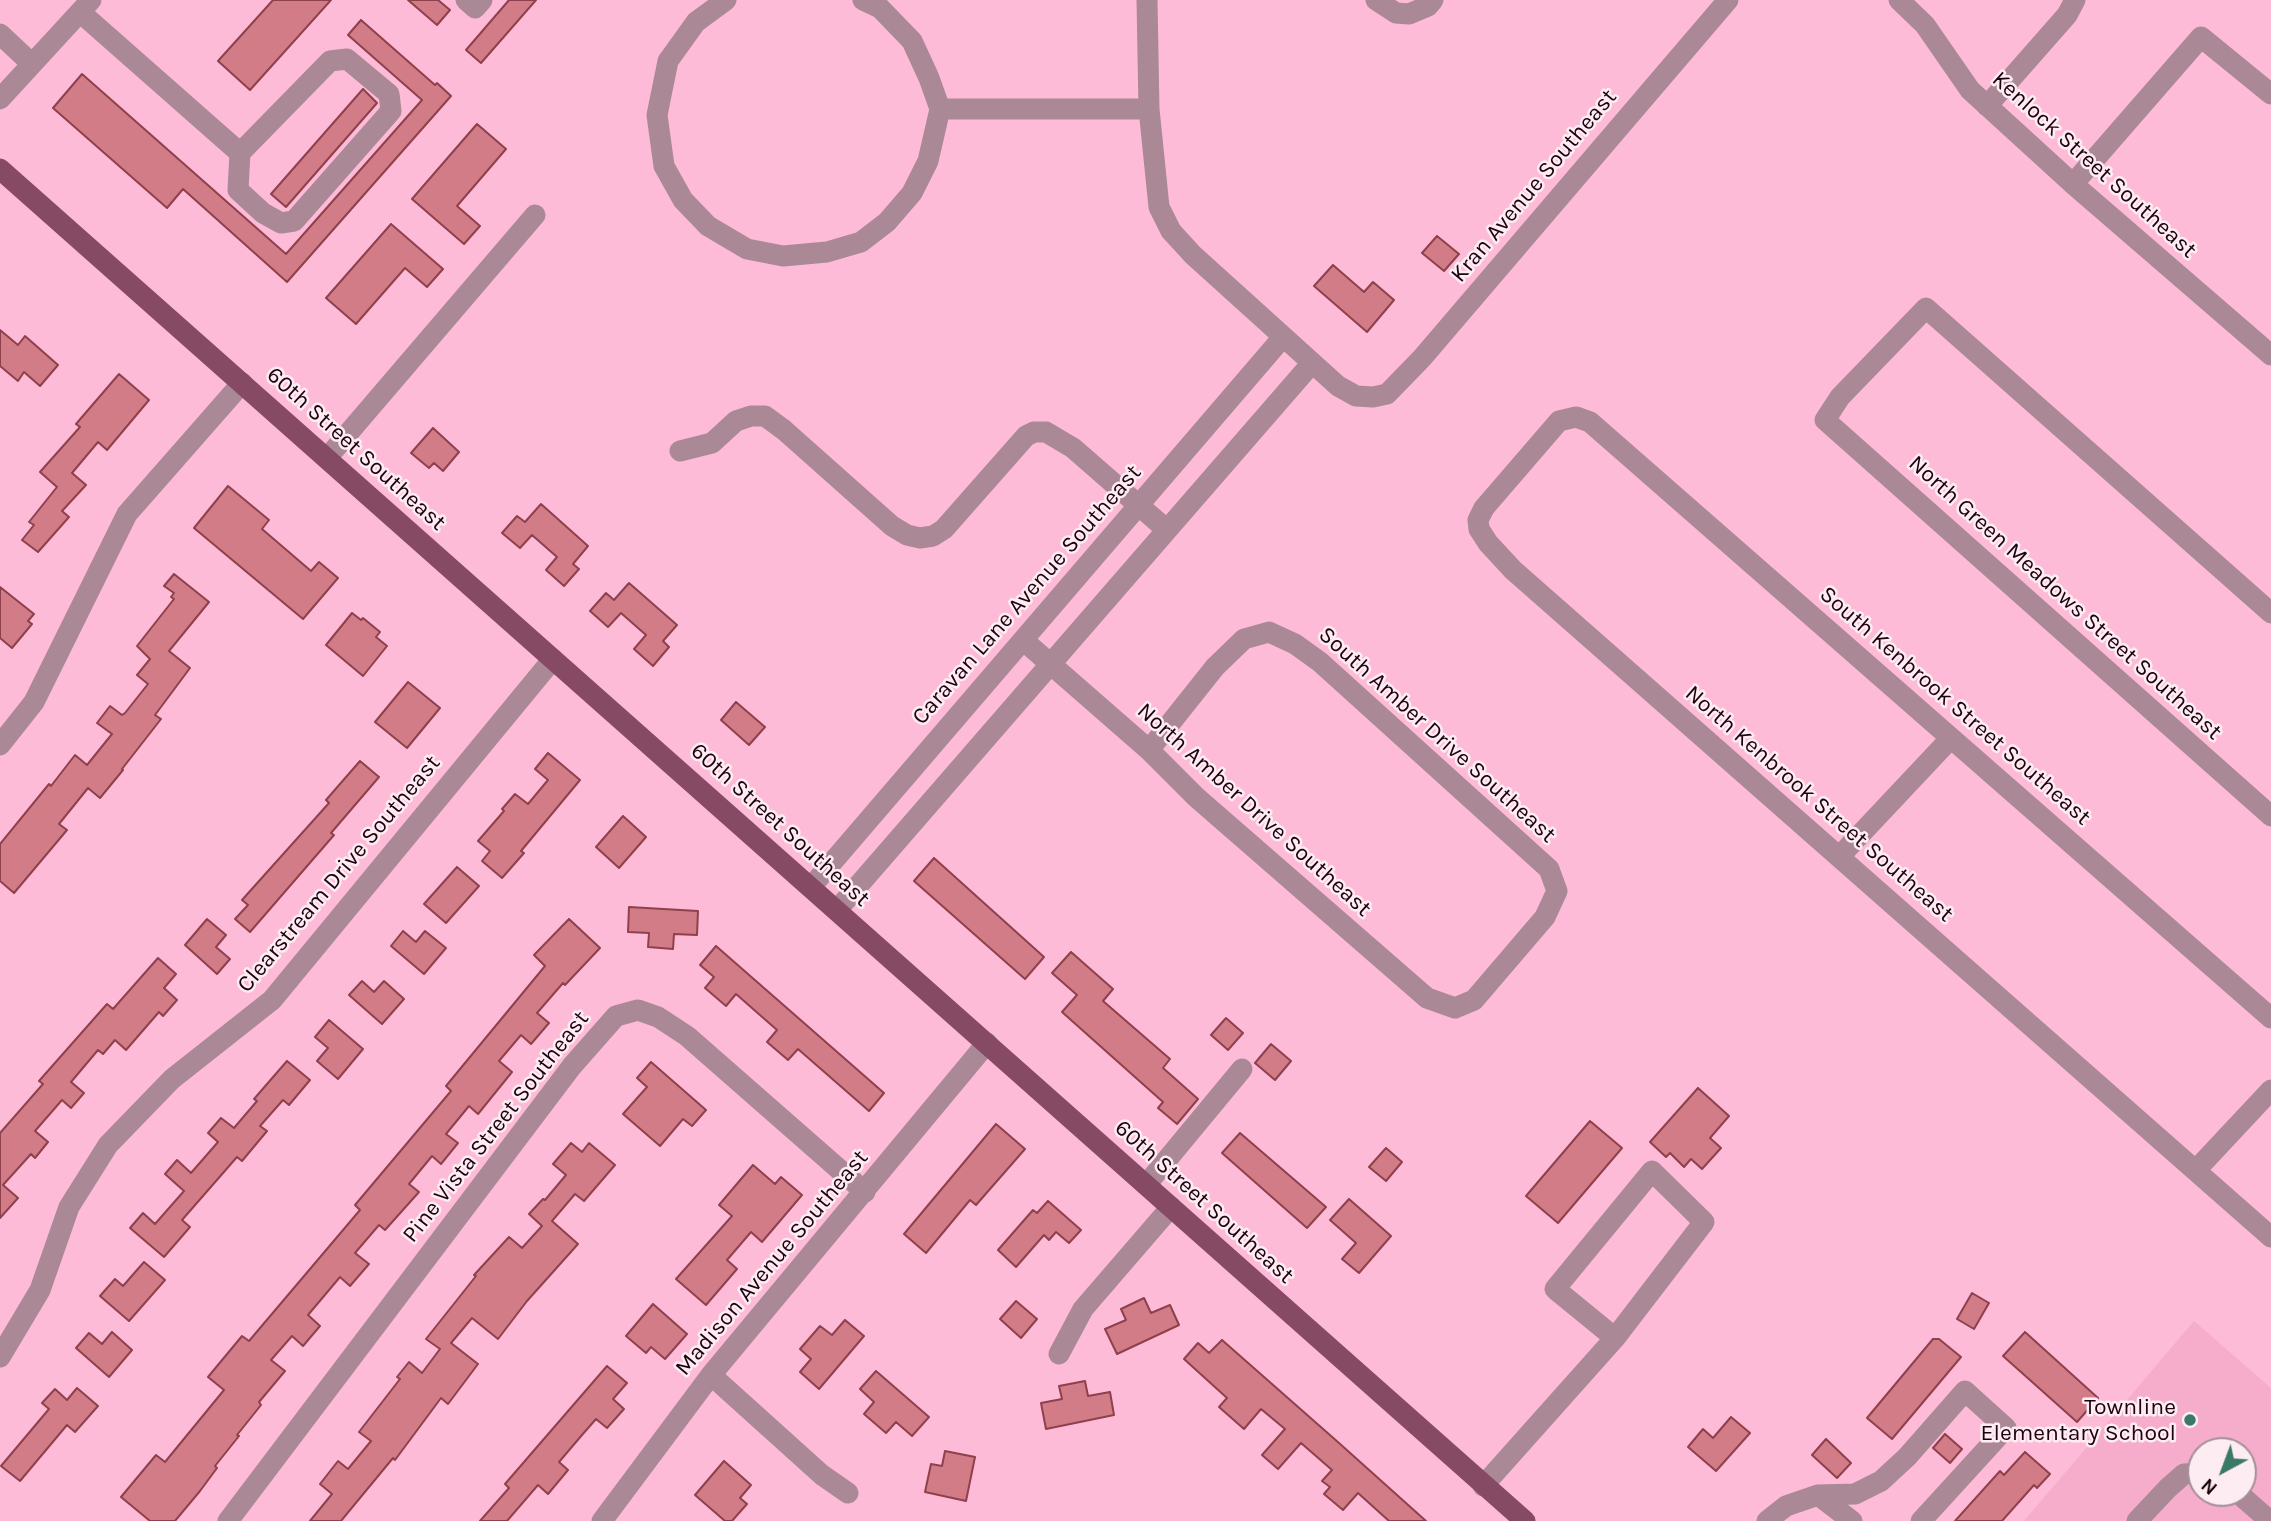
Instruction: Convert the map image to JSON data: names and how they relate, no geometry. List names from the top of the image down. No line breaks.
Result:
{"streets":{"main road":["60th Street Southeast"],"street":["Kenlock Street Southeast","Kran Avenue Southeast","Caravan Lane Avenue Southeast","North Green Meadows Street Southeast","South Kenbrook Street Southeast","South Amber Drive Southeast","North Kenbrook Street Southeast","North Amber Drive Southeast","Clearstream Drive Southeast","Pine Vista Street Southeast","Madison Avenue Southeast"]},"crossings":[["60th Street Southeast","Caravan Lane Avenue Southeast"],["60th Street Southeast","Clearstream Drive Southeast"],["60th Street Southeast","Madison Avenue Southeast"],["Caravan Lane Avenue Southeast","North Amber Drive Southeast"],["South Kenbrook Street Southeast","North Kenbrook Street Southeast"],["South Amber Drive Southeast","North Amber Drive Southeast"],["Pine Vista Street Southeast","Madison Avenue Southeast"]],"places":["Townline Elementary School"],"north":"bottom left"}
